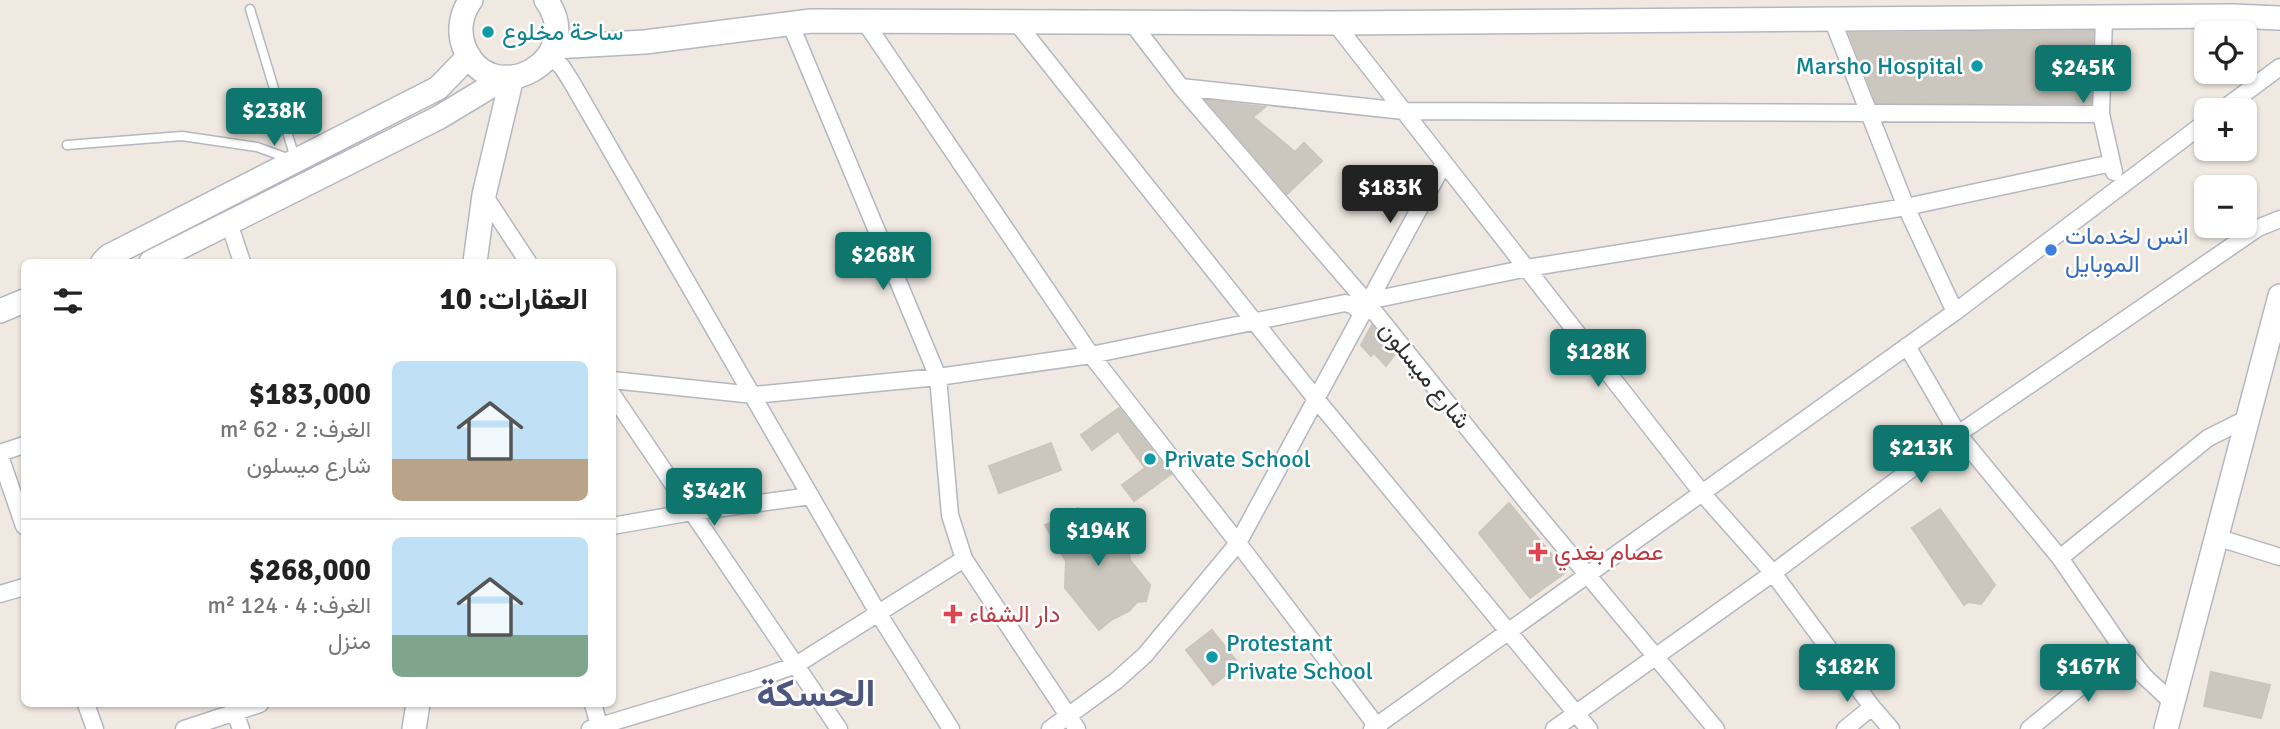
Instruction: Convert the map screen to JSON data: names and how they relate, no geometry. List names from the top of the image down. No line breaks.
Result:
{"streets":{"street":["شارع ميسلون"]},"districts":["الحسكة"],"places":{"other":["ساحة مخلوع","Marsho Hospital","انس لخدمات الموبايل","Private School","Protestant Private School"],"health":["عصام بغدي","دار الشفاء"]},"page":{"map_buttons":["+","−"],"price":["$245K","$238K","$183K","$268K","$128K","$213K","$342K","$194K","$182K","$167K"],"heading":"العقارات: 10","list":[{"name":"$183,000","note":"الغرف: 2 · 62 m² · شارع ميسلون"},{"name":"$268,000","note":"الغرف: 4 · 124 m² · منزل"}]}}
